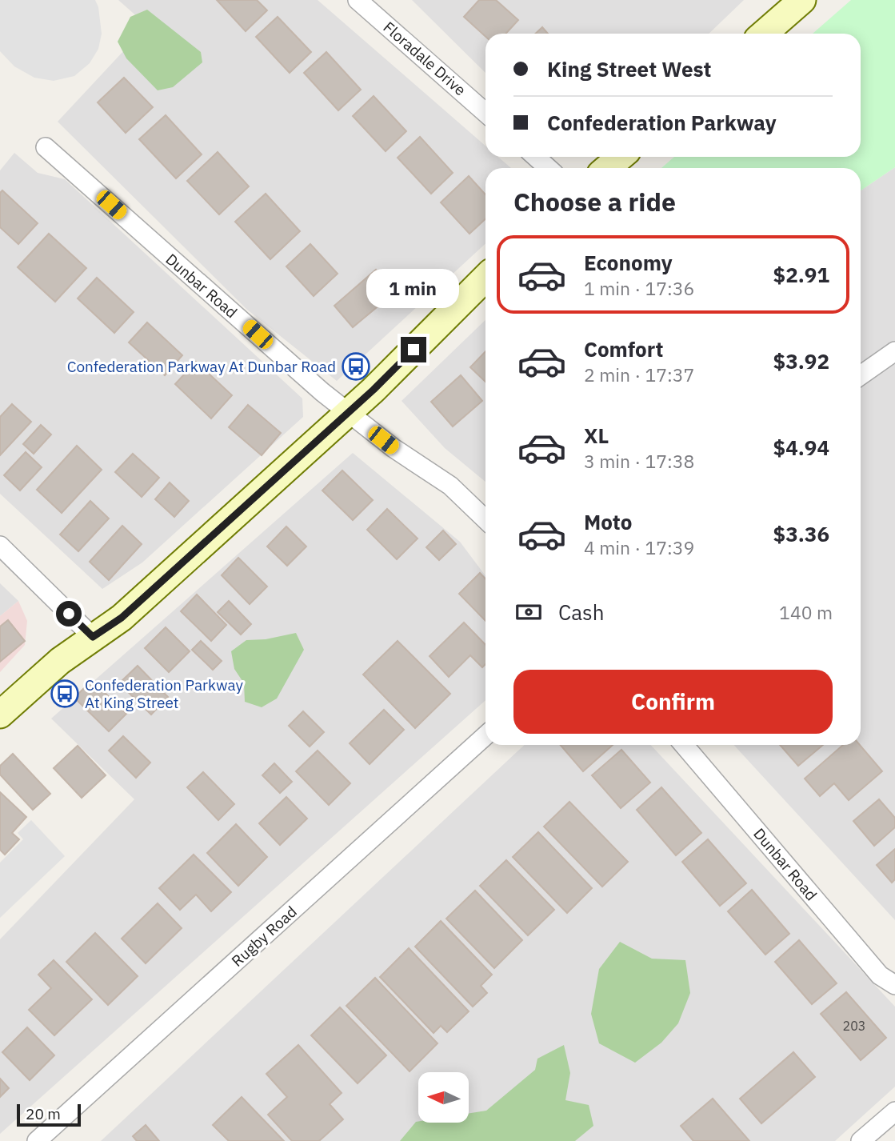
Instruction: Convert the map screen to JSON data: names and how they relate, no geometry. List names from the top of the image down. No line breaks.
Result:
{"streets":{"street":["Floradale Drive","Dunbar Road","Rugby Road"]},"places":{"bus stop":["Confederation Parkway At Dunbar Road","Confederation Parkway At King Street"]},"house_numbers":["203"],"scale_bar":"20 m","north":"left","page":{"banner":["King Street West","Confederation Parkway"],"heading":"Choose a ride","list":[{"name":"Economy","note":"1 min · 17:36","value":"$2.91"},{"name":"Comfort","note":"2 min · 17:37","value":"$3.92"},{"name":"XL","note":"3 min · 17:38","value":"$4.94"},{"name":"Moto","note":"4 min · 17:39","value":"$3.36"}],"bubble":"1 min","pay":["Cash","140 m"],"buttons":"Confirm","scale":"20 m"}}
